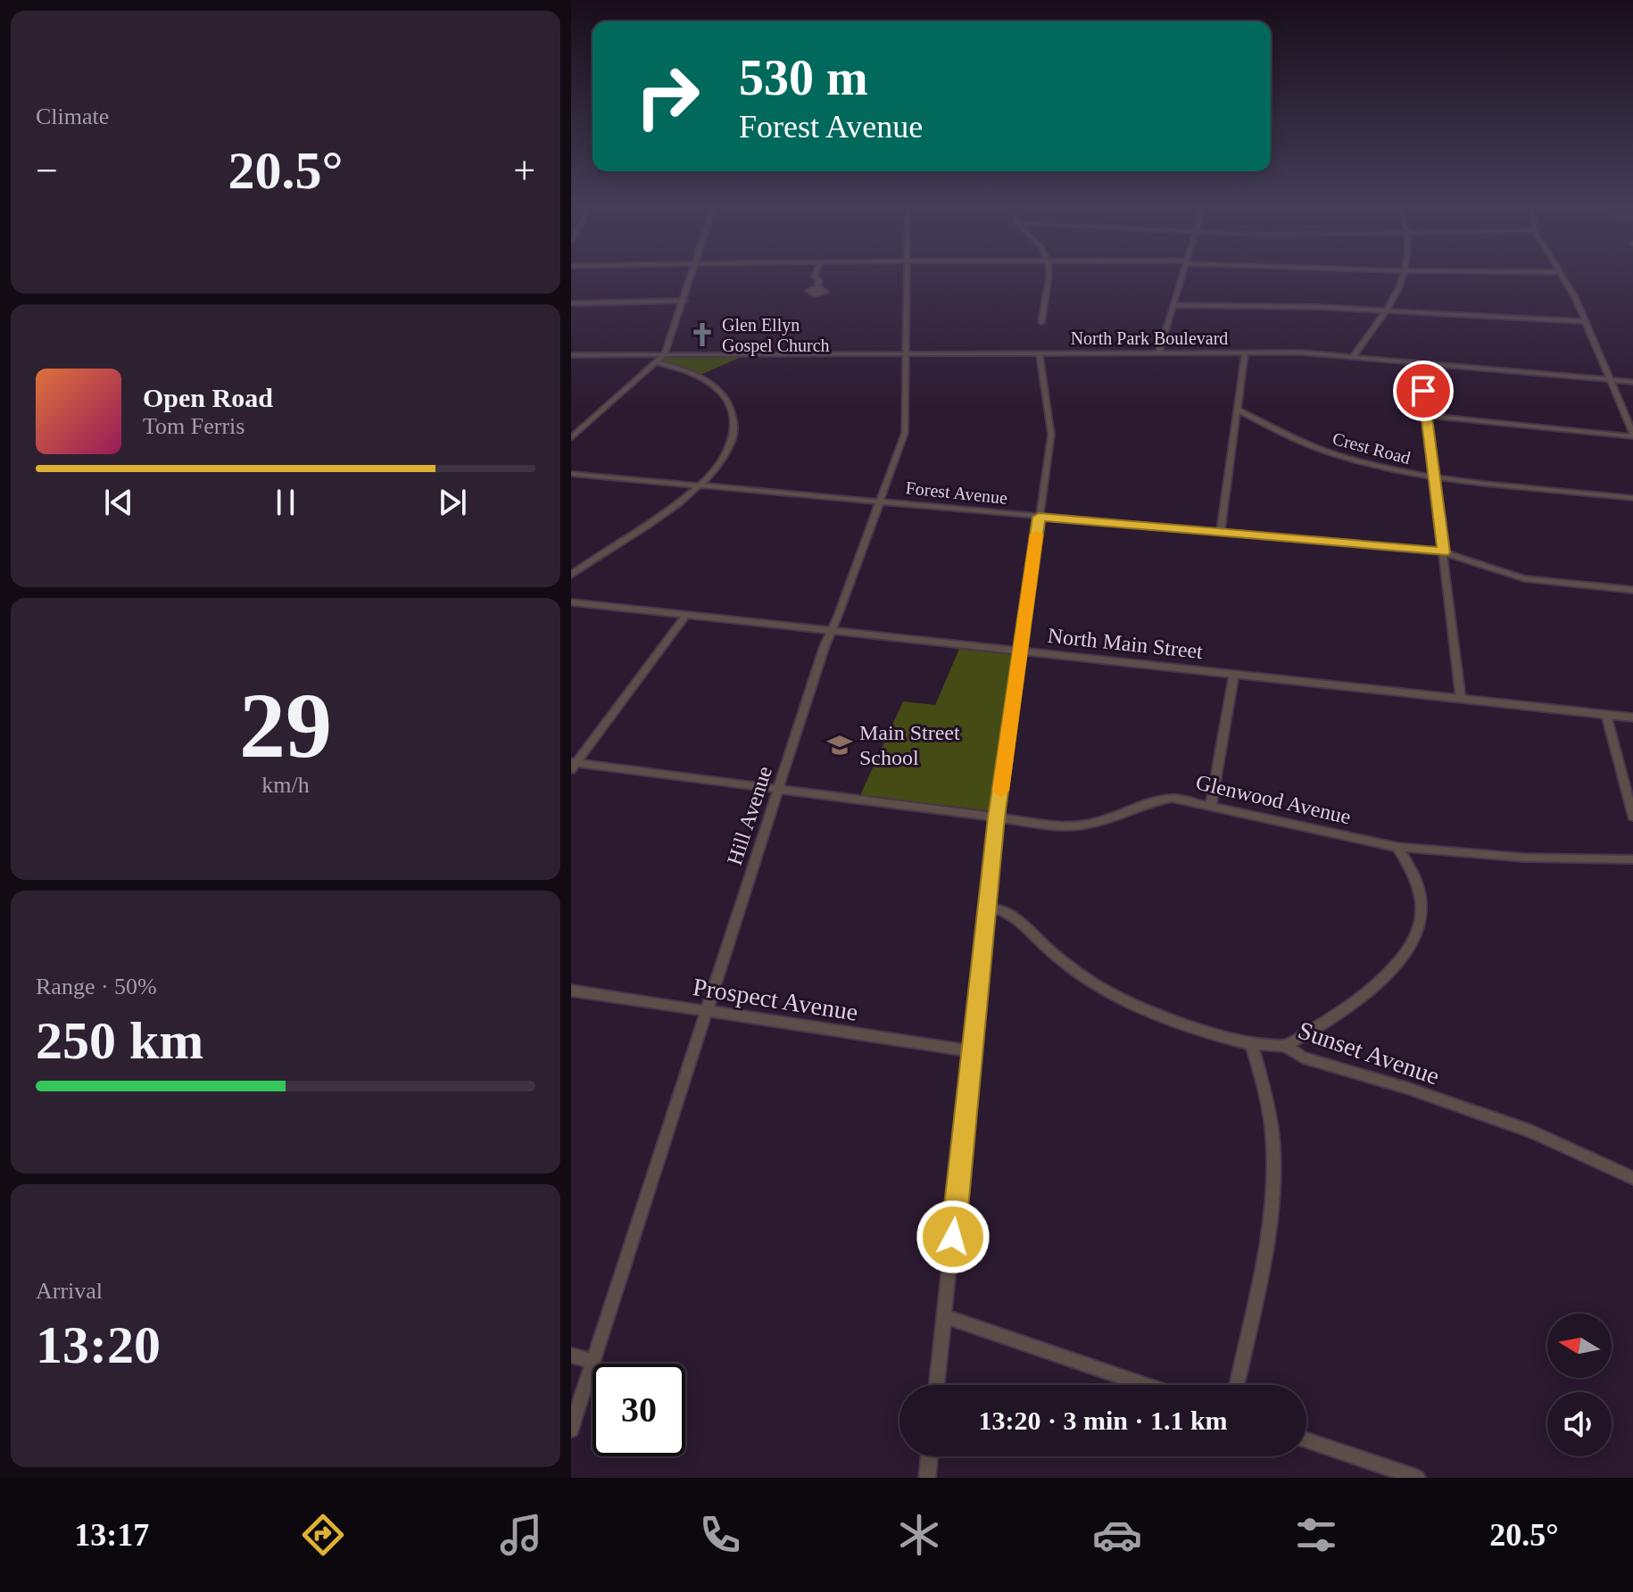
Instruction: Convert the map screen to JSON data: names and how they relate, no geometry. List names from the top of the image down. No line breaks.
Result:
{"streets":{"street":["North Park Boulevard","Crest Road","Forest Avenue","North Main Street","Glenwood Avenue","Hill Avenue","Prospect Avenue","Sunset Avenue"]},"crossings":[["North Park Boulevard","Hill Avenue"],["Forest Avenue","Hill Avenue"],["North Main Street","Hill Avenue"],["Glenwood Avenue","Hill Avenue"],["Hill Avenue","Prospect Avenue"]],"places":{"church":["Glen Ellyn Gospel Church"],"school or university":["Main Street School"]},"north":"left","page":{"tile":["Climate",["29","km/h"],["Range · 50%","250 km"],["Arrival","13:20"]],"turn":["530 m","Forest Avenue"],"heat":["−","20.5°","+"],"song":["Open Road","Tom Ferris"],"limit":"30","trip":"13:20 · 3 min · 1.1 km","tabs":["13:17","20.5°"]}}
